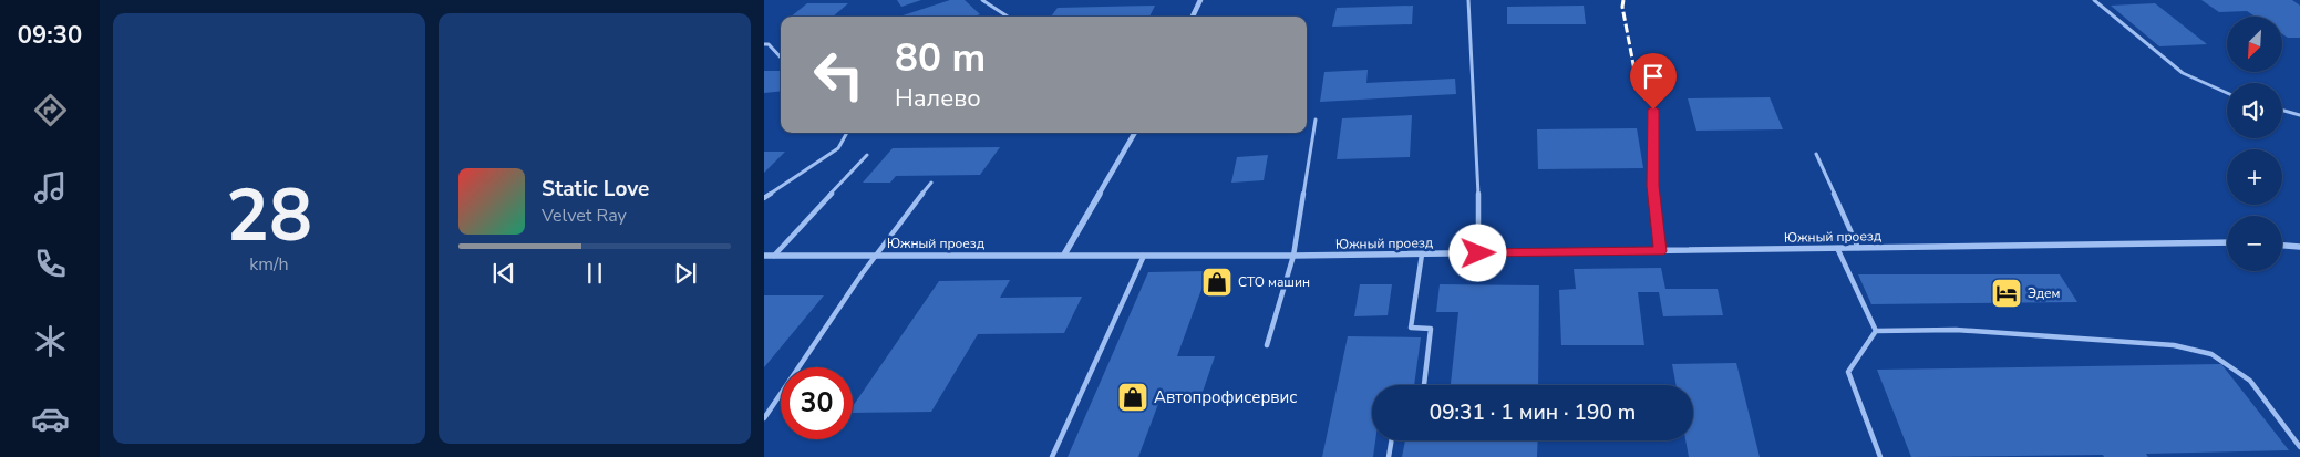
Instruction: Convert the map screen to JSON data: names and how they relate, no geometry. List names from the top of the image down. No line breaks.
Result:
{"streets":{"street":["Южный проезд"]},"places":{"shop":["СТО машин","Автопрофисервис"],"hotel":["Эдем"]},"north":"bottom left","page":{"tabs":"09:30","tile":["28","km/h"],"map_buttons":["+","−"],"turn":["80 m","Налево"],"song":["Static Love","Velvet Ray"],"limit":"30","trip":"09:31 · 1 мин · 190 m"}}
